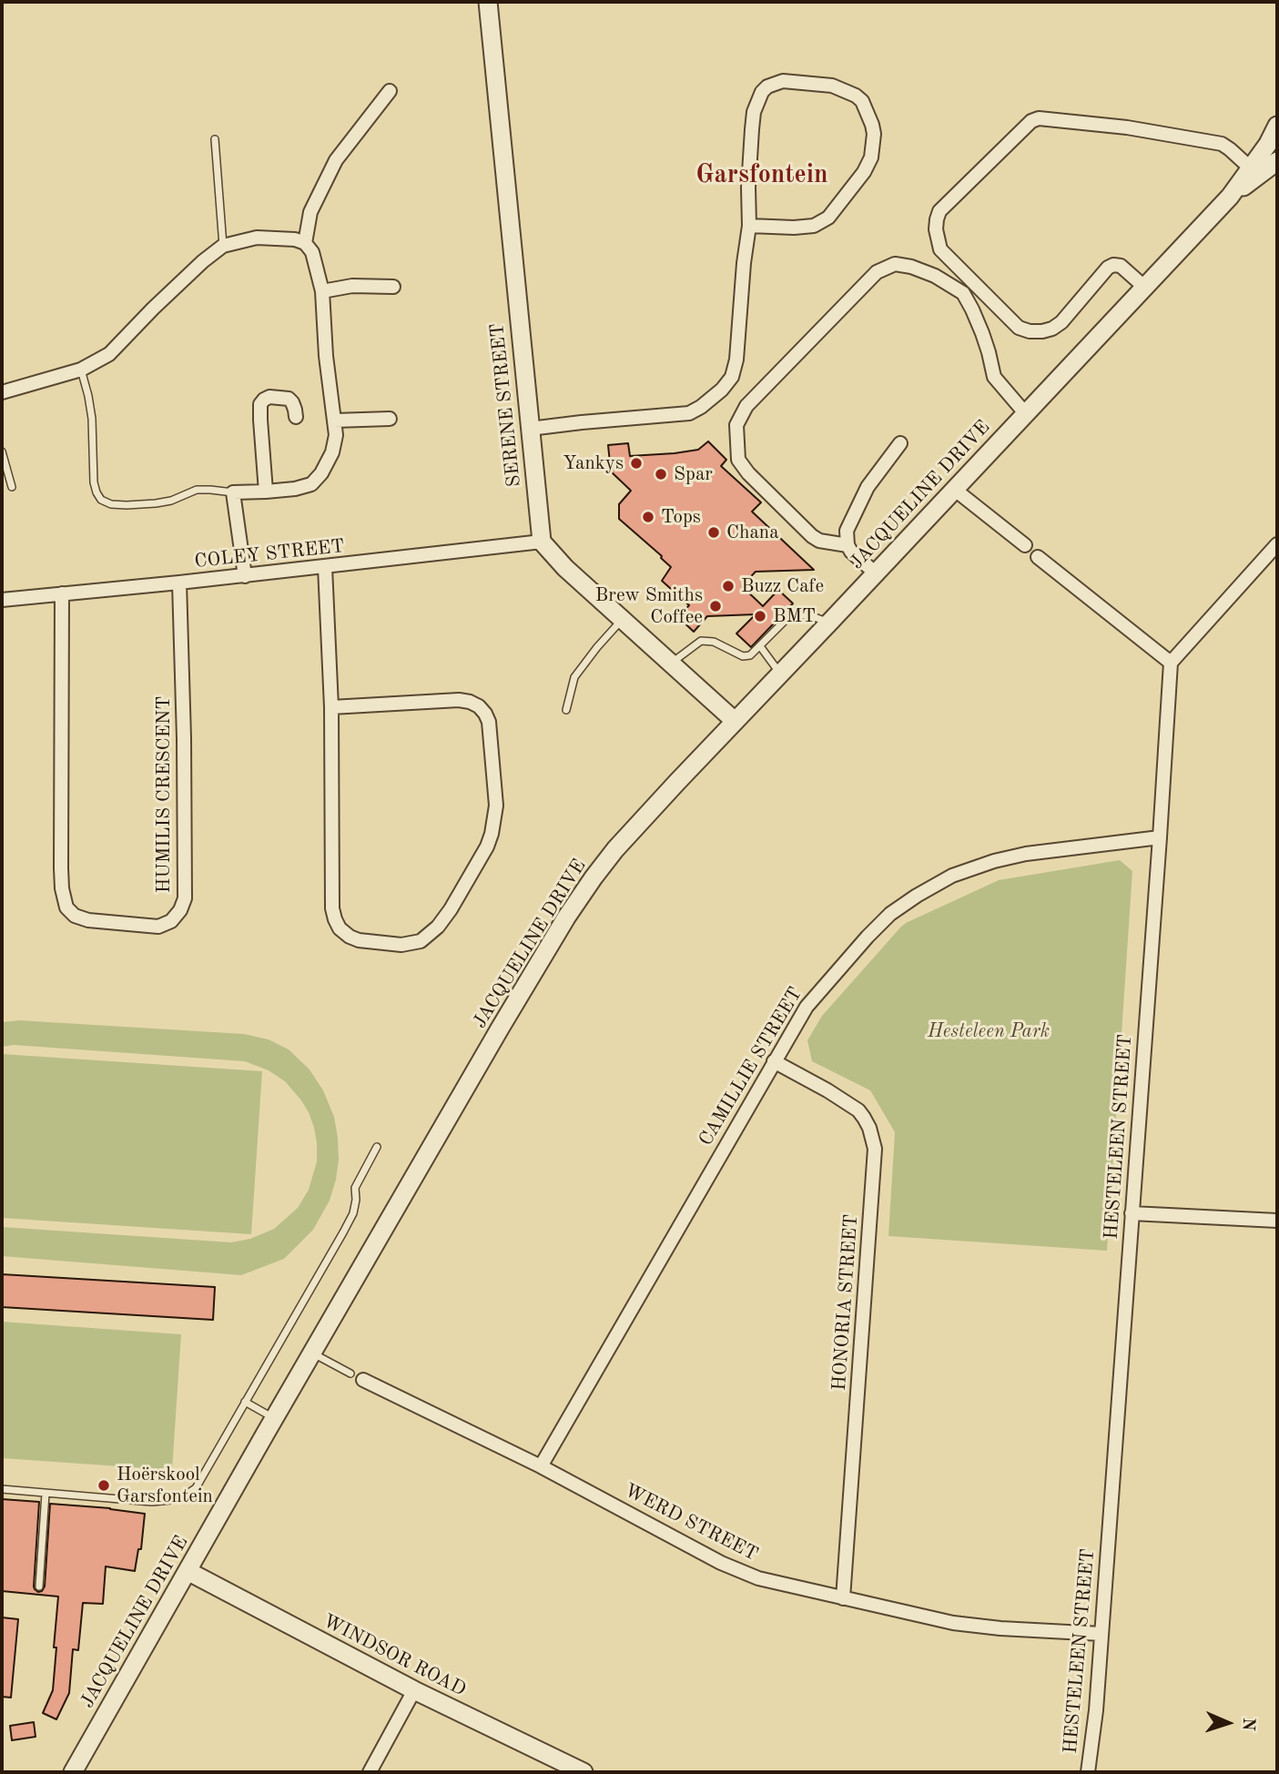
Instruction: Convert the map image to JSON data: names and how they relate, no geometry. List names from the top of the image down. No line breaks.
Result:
{"streets":{"street":["SERENE STREET","JACQUELINE DRIVE","COLEY STREET","HUMILIS CRESCENT","CAMILLIE STREET","HESTELEEN STREET","HONORIA STREET","WERD STREET","WINDSOR ROAD"]},"crossings":[["SERENE STREET","COLEY STREET"],["JACQUELINE DRIVE","WINDSOR ROAD"],["COLEY STREET","HUMILIS CRESCENT"],["CAMILLIE STREET","HESTELEEN STREET"],["CAMILLIE STREET","HONORIA STREET"],["CAMILLIE STREET","WERD STREET"],["HESTELEEN STREET","WERD STREET"],["HONORIA STREET","WERD STREET"]],"districts":["Garsfontein"],"parks":["Hesteleen Park"],"places":["Yankys","Spar","Tops","Chana","Buzz Cafe","Brew Smiths Coffee","BMT","Hoërskool Garsfontein"],"north":"right"}
